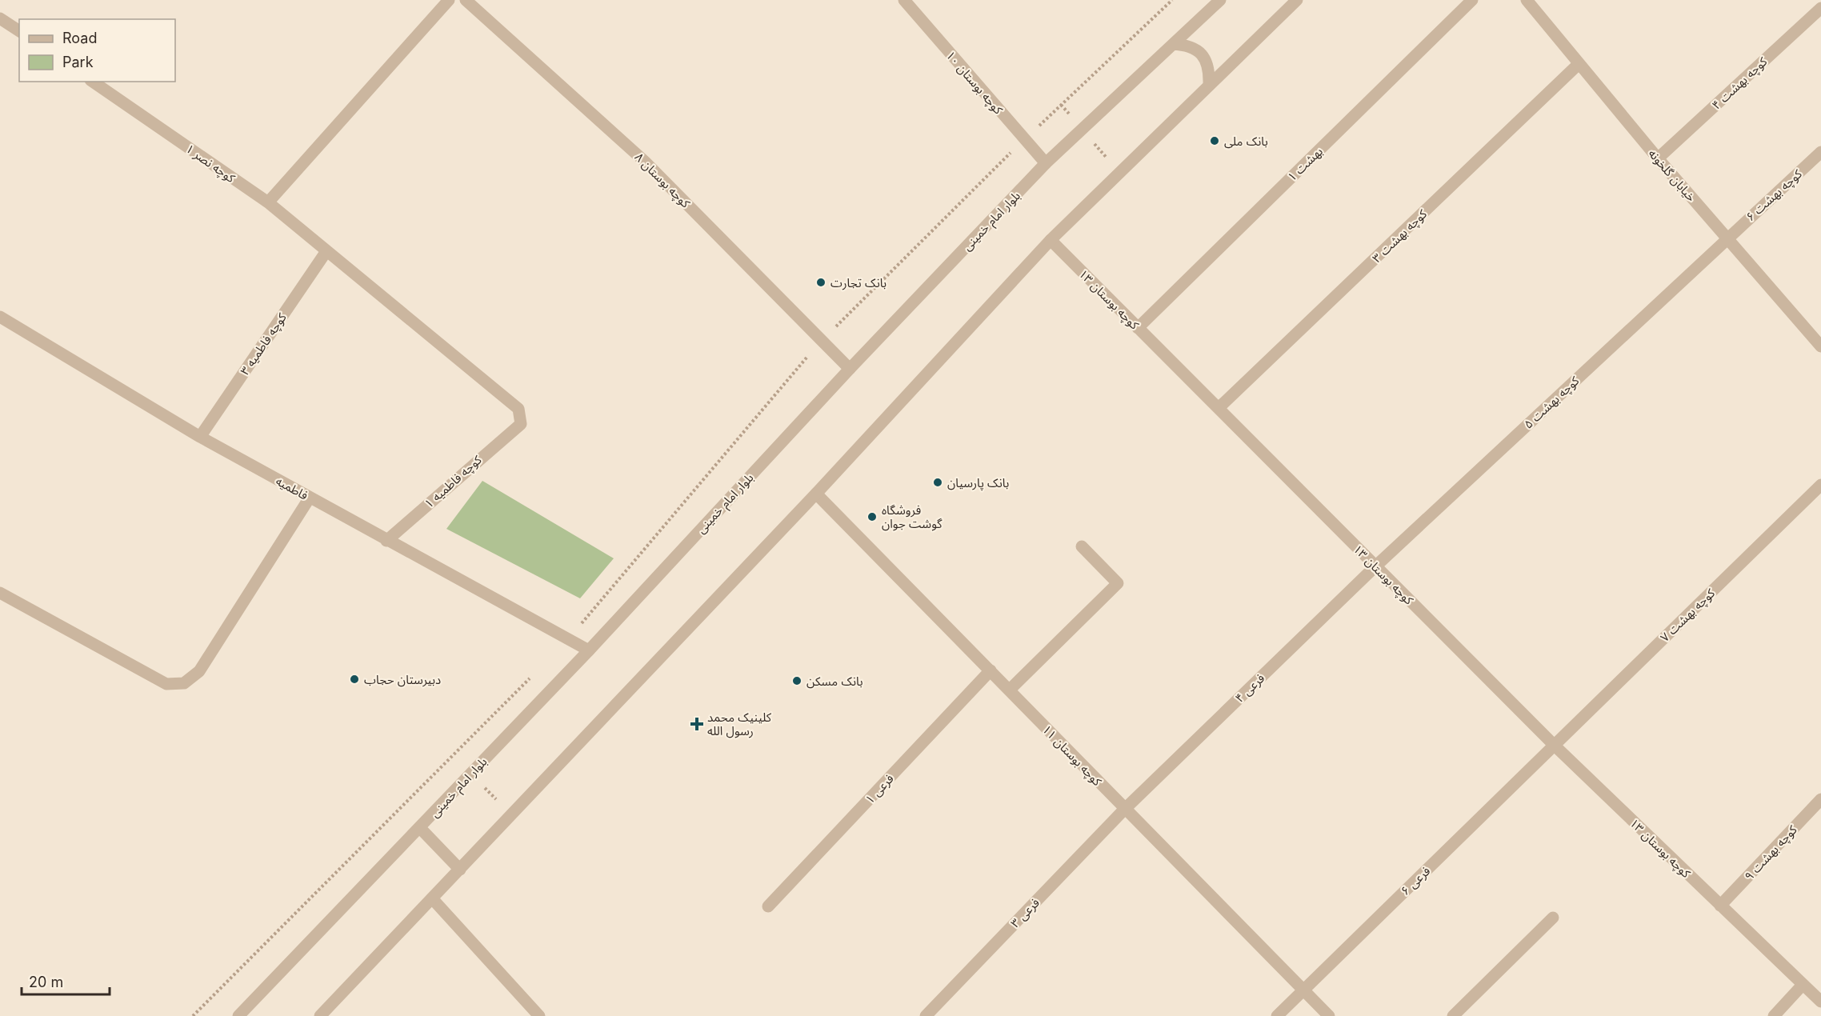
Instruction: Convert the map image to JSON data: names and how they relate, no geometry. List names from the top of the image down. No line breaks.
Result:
{"streets":{"street":["کوچه بوستان ۱۰","کوچه بهشت ۴","کوچه نصر ۱","بهشت ۱","خیابان گلخونه","کوچه بوستان ۸","کوچه بهشت ۶","بلوار امام خمینی","کوچه بهشت ۳","کوچه بوستان ۱۳","کوچه فاطمیه ۳","کوچه بهشت ۵","کوچه فاطمیه ۱","فاطمیه","کوچه بهشت ۷","فرعی ۴","کوچه بوستان ۱۱","فرعی ۱","کوچه بهشت ۹","فرعی ۶","فرعی ۳"]},"crossings":[["کوچه بوستان ۱۰","بلوار امام خمینی"],["کوچه بهشت ۴","خیابان گلخونه"],["کوچه نصر ۱","کوچه فاطمیه ۳"],["کوچه نصر ۱","کوچه فاطمیه ۱"],["بهشت ۱","کوچه بوستان ۱۳"],["خیابان گلخونه","کوچه بهشت ۶"],["خیابان گلخونه","کوچه بهشت ۳"],["خیابان گلخونه","کوچه بهشت ۵"],["کوچه بوستان ۸","بلوار امام خمینی"],["کوچه بهشت ۶","کوچه بهشت ۵"],["بلوار امام خمینی","فاطمیه"],["کوچه بهشت ۳","کوچه بوستان ۱۳"],["کوچه بوستان ۱۳","کوچه بهشت ۵"],["کوچه بوستان ۱۳","کوچه بهشت ۷"],["کوچه بوستان ۱۳","فرعی ۴"],["کوچه بوستان ۱۳","کوچه بهشت ۹"],["کوچه بوستان ۱۳","فرعی ۶"],["کوچه فاطمیه ۳","فاطمیه"],["کوچه بهشت ۵","فرعی ۴"],["کوچه فاطمیه ۱","فاطمیه"],["کوچه بهشت ۷","فرعی ۶"],["فرعی ۴","کوچه بوستان ۱۱"],["فرعی ۴","فرعی ۳"],["کوچه بوستان ۱۱","فرعی ۱"],["کوچه بوستان ۱۱","فرعی ۶"],["کوچه بوستان ۱۱","فرعی ۳"]],"places":{"other":["بانک ملی","بانک تجارت","بانک پارسیان","فروشگاه گوشت جوان","دبیرستان حجاب","بانک مسکن"],"health":["کلینیک محمد رسول الله"]},"legend":["Road","Park"],"scale_bar":"20 m"}
